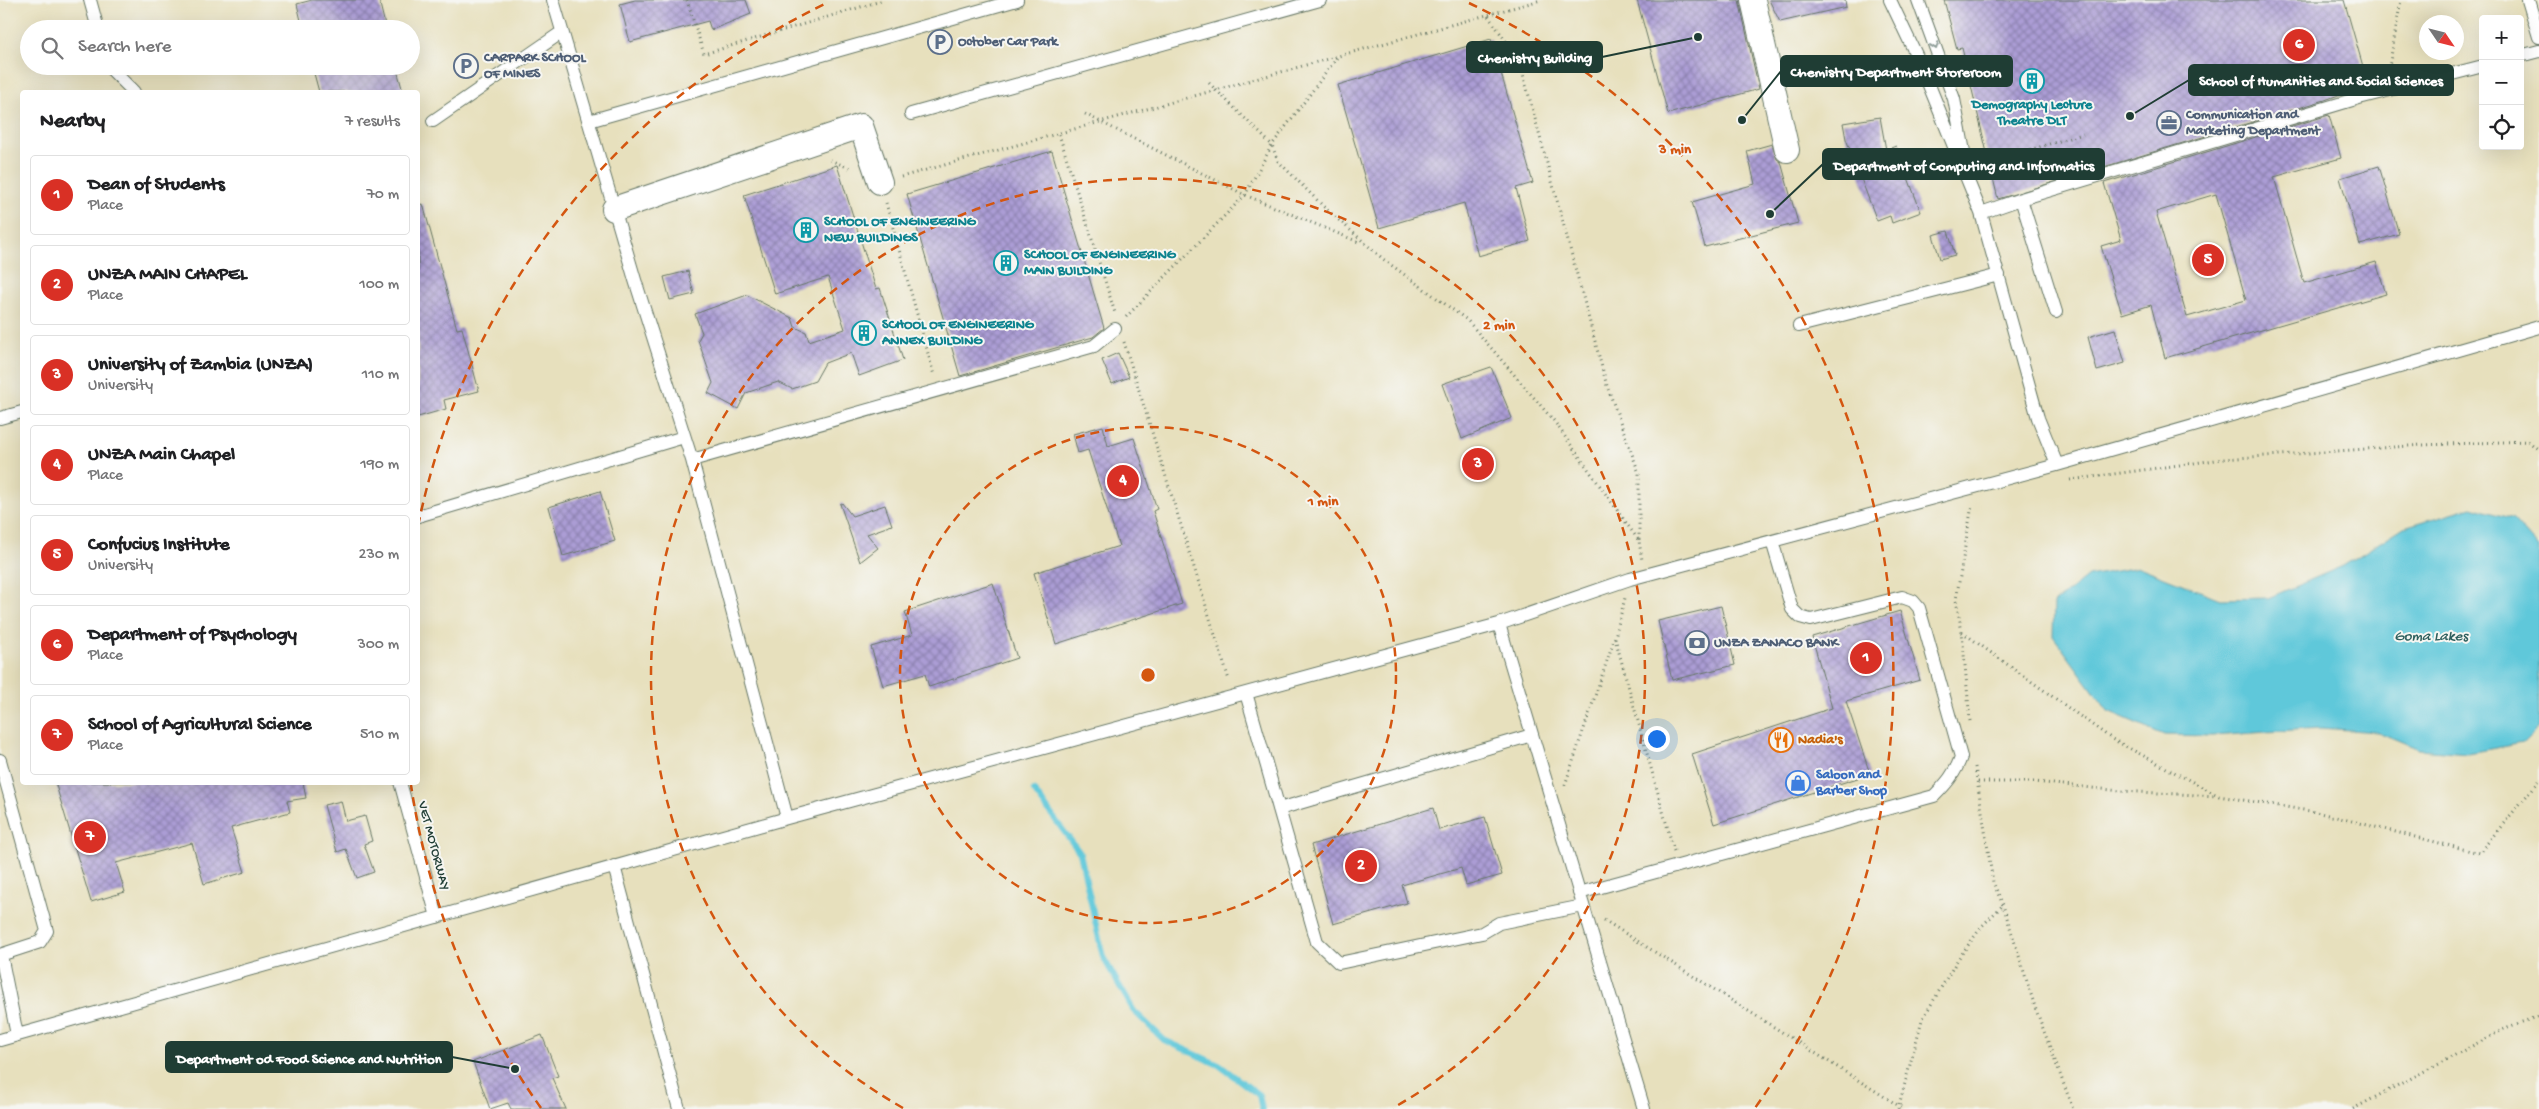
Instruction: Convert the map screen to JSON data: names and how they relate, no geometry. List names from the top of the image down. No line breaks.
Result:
{"streets":{"lane":["VET MOTORWAY"]},"water":["Goma Lakes"],"places":{"other":["Chemistry Building","School of Humanities and Social Sciences","Chemistry Department Storeroom","Department of Computing and Informatics","Department od Food Science and Nutrition"],"parking":["October Car Park","CARPARK SCHOOL OF MINES"],"building":["Demography Lecture Theatre DLT","SCHOOL OF ENGINEERING NEW BUILDINGS","SCHOOL OF ENGINEERING MAIN BUILDING","SCHOOL OF ENGINEERING ANNEX BUILDING"],"office":["Communication and Marketing Department"],"bank":["UNZA ZANACO BANK"],"restaurant":["Nadia's"],"shop":["Saloon and Barber Shop"]},"north":"bottom right","page":{"map_buttons":["+","−"],"search":"Search here","pins":["6","5","3","4","1","7","2"],"heading":["Nearby","7 results"],"list":[{"mark":"1","name":"Dean of Students","note":"Place","value":"70 m"},{"mark":"2","name":"UNZA MAIN CHAPEL","note":"Place","value":"100 m"},{"mark":"3","name":"University of Zambia (UNZA)","note":"University","value":"110 m"},{"mark":"4","name":"UNZA Main Chapel","note":"Place","value":"190 m"},{"mark":"5","name":"Confucius Institute","note":"University","value":"230 m"},{"mark":"6","name":"Department of Psychology","note":"Place","value":"300 m"},{"mark":"7","name":"School of Agricultural Science","note":"Place","value":"510 m"}]},"rings":["3 min","2 min","1 min"]}
